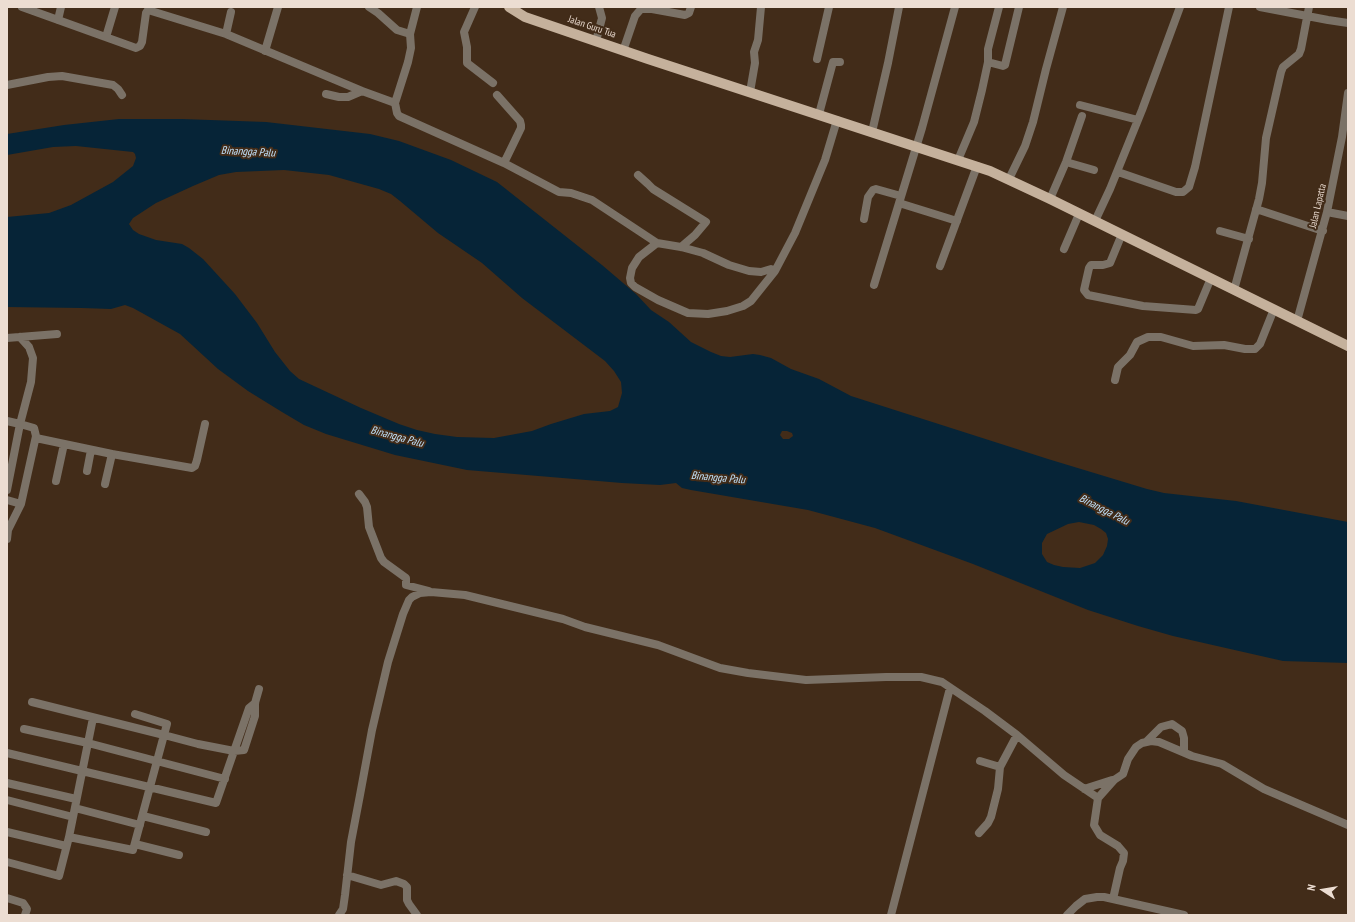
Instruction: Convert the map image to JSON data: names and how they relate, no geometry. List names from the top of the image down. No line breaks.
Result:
{"streets":{"main road":["Jalan Guru Tua"],"street":["Jalan Lapatta"]},"crossings":[["Jalan Guru Tua","Jalan Lapatta"]],"water":["Binangga Palu"],"north":"left"}
